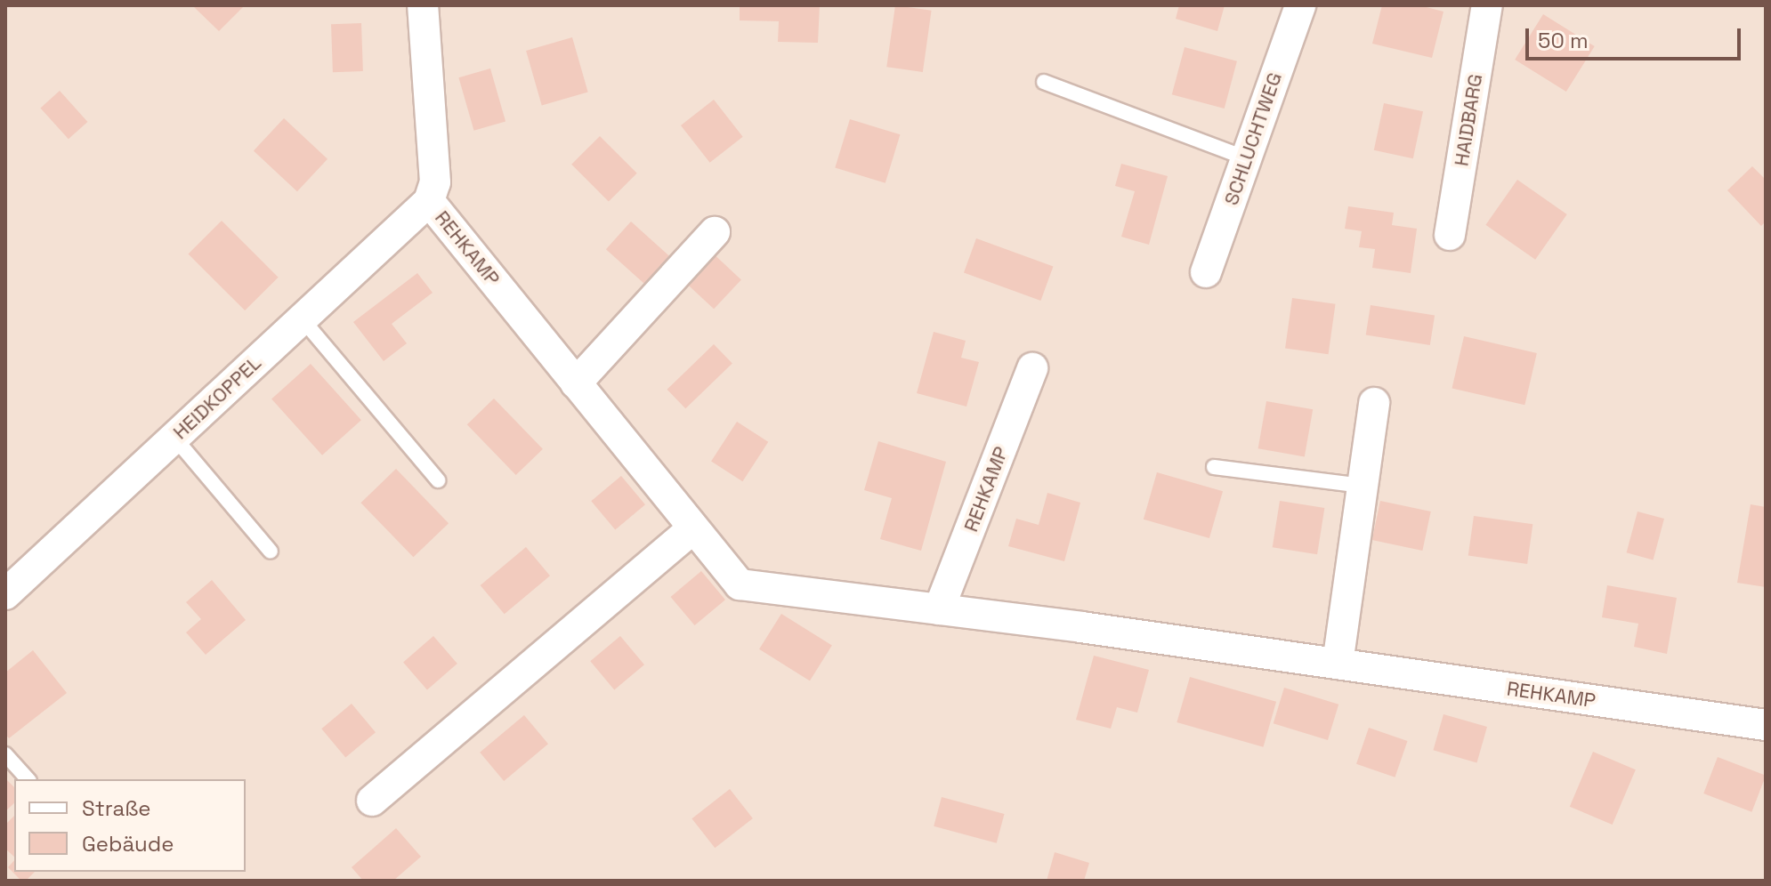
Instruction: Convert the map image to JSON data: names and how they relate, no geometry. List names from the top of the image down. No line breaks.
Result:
{"streets":{"street":["HAIDBARG","SCHLUCHTWEG","REHKAMP","HEIDKOPPEL"]},"crossings":[["REHKAMP","HEIDKOPPEL"]],"legend":["Straße","Gebäude"],"scale_bar":"50 m"}
